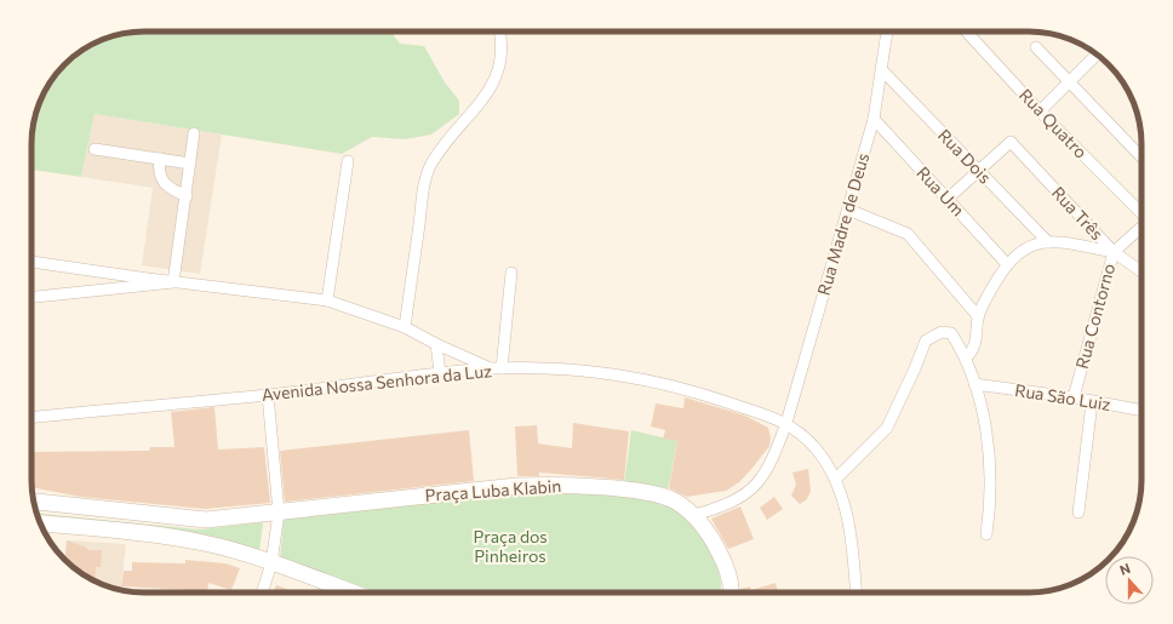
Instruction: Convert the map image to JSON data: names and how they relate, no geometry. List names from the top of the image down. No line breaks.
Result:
{"streets":{"main road":["Praça Luba Klabin"],"street":["Rua Quatro","Rua Dois","Rua Um","Rua Três","Rua Madre de Deus","Rua Contorno","Avenida Nossa Senhora da Luz","Rua São Luiz"]},"crossings":[["Rua Dois","Rua Três"],["Rua Dois","Rua Madre de Deus"],["Rua Dois","Rua Contorno"],["Rua Um","Rua Madre de Deus"],["Rua Um","Rua Contorno"],["Rua Três","Rua Contorno"],["Rua Madre de Deus","Avenida Nossa Senhora da Luz"],["Rua Madre de Deus","Praça Luba Klabin"],["Rua Contorno","Rua São Luiz"]],"parks":["Praça dos Pinheiros"],"north":"top"}
